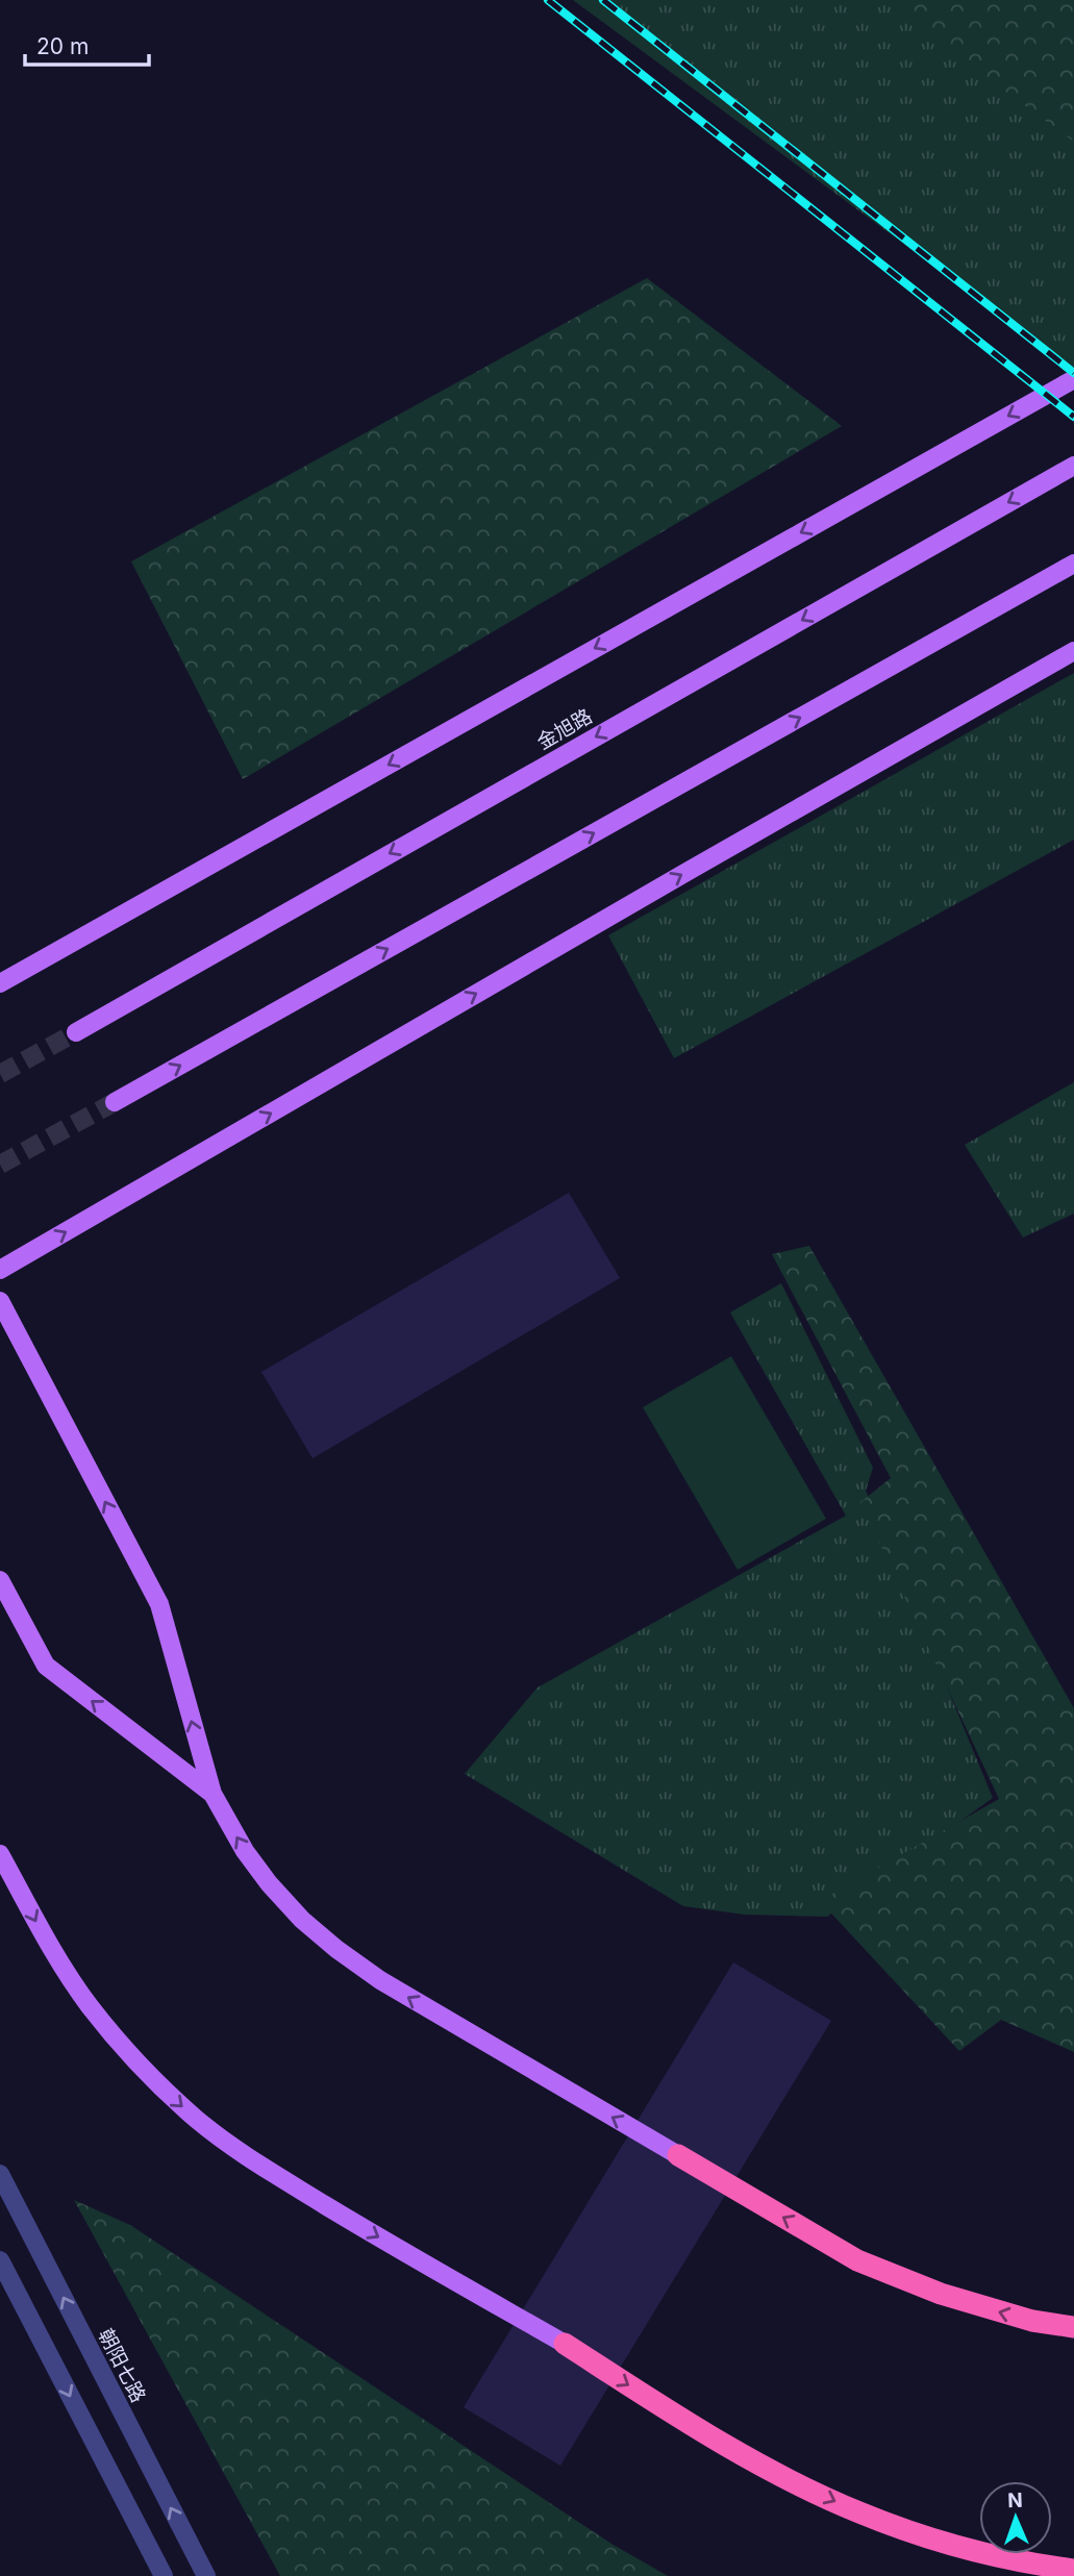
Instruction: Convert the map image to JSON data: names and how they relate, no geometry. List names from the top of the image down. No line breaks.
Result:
{"streets":{"main road":["金旭路"],"street":["朝阳七路"]},"scale_bar":"20 m","north":"top"}
